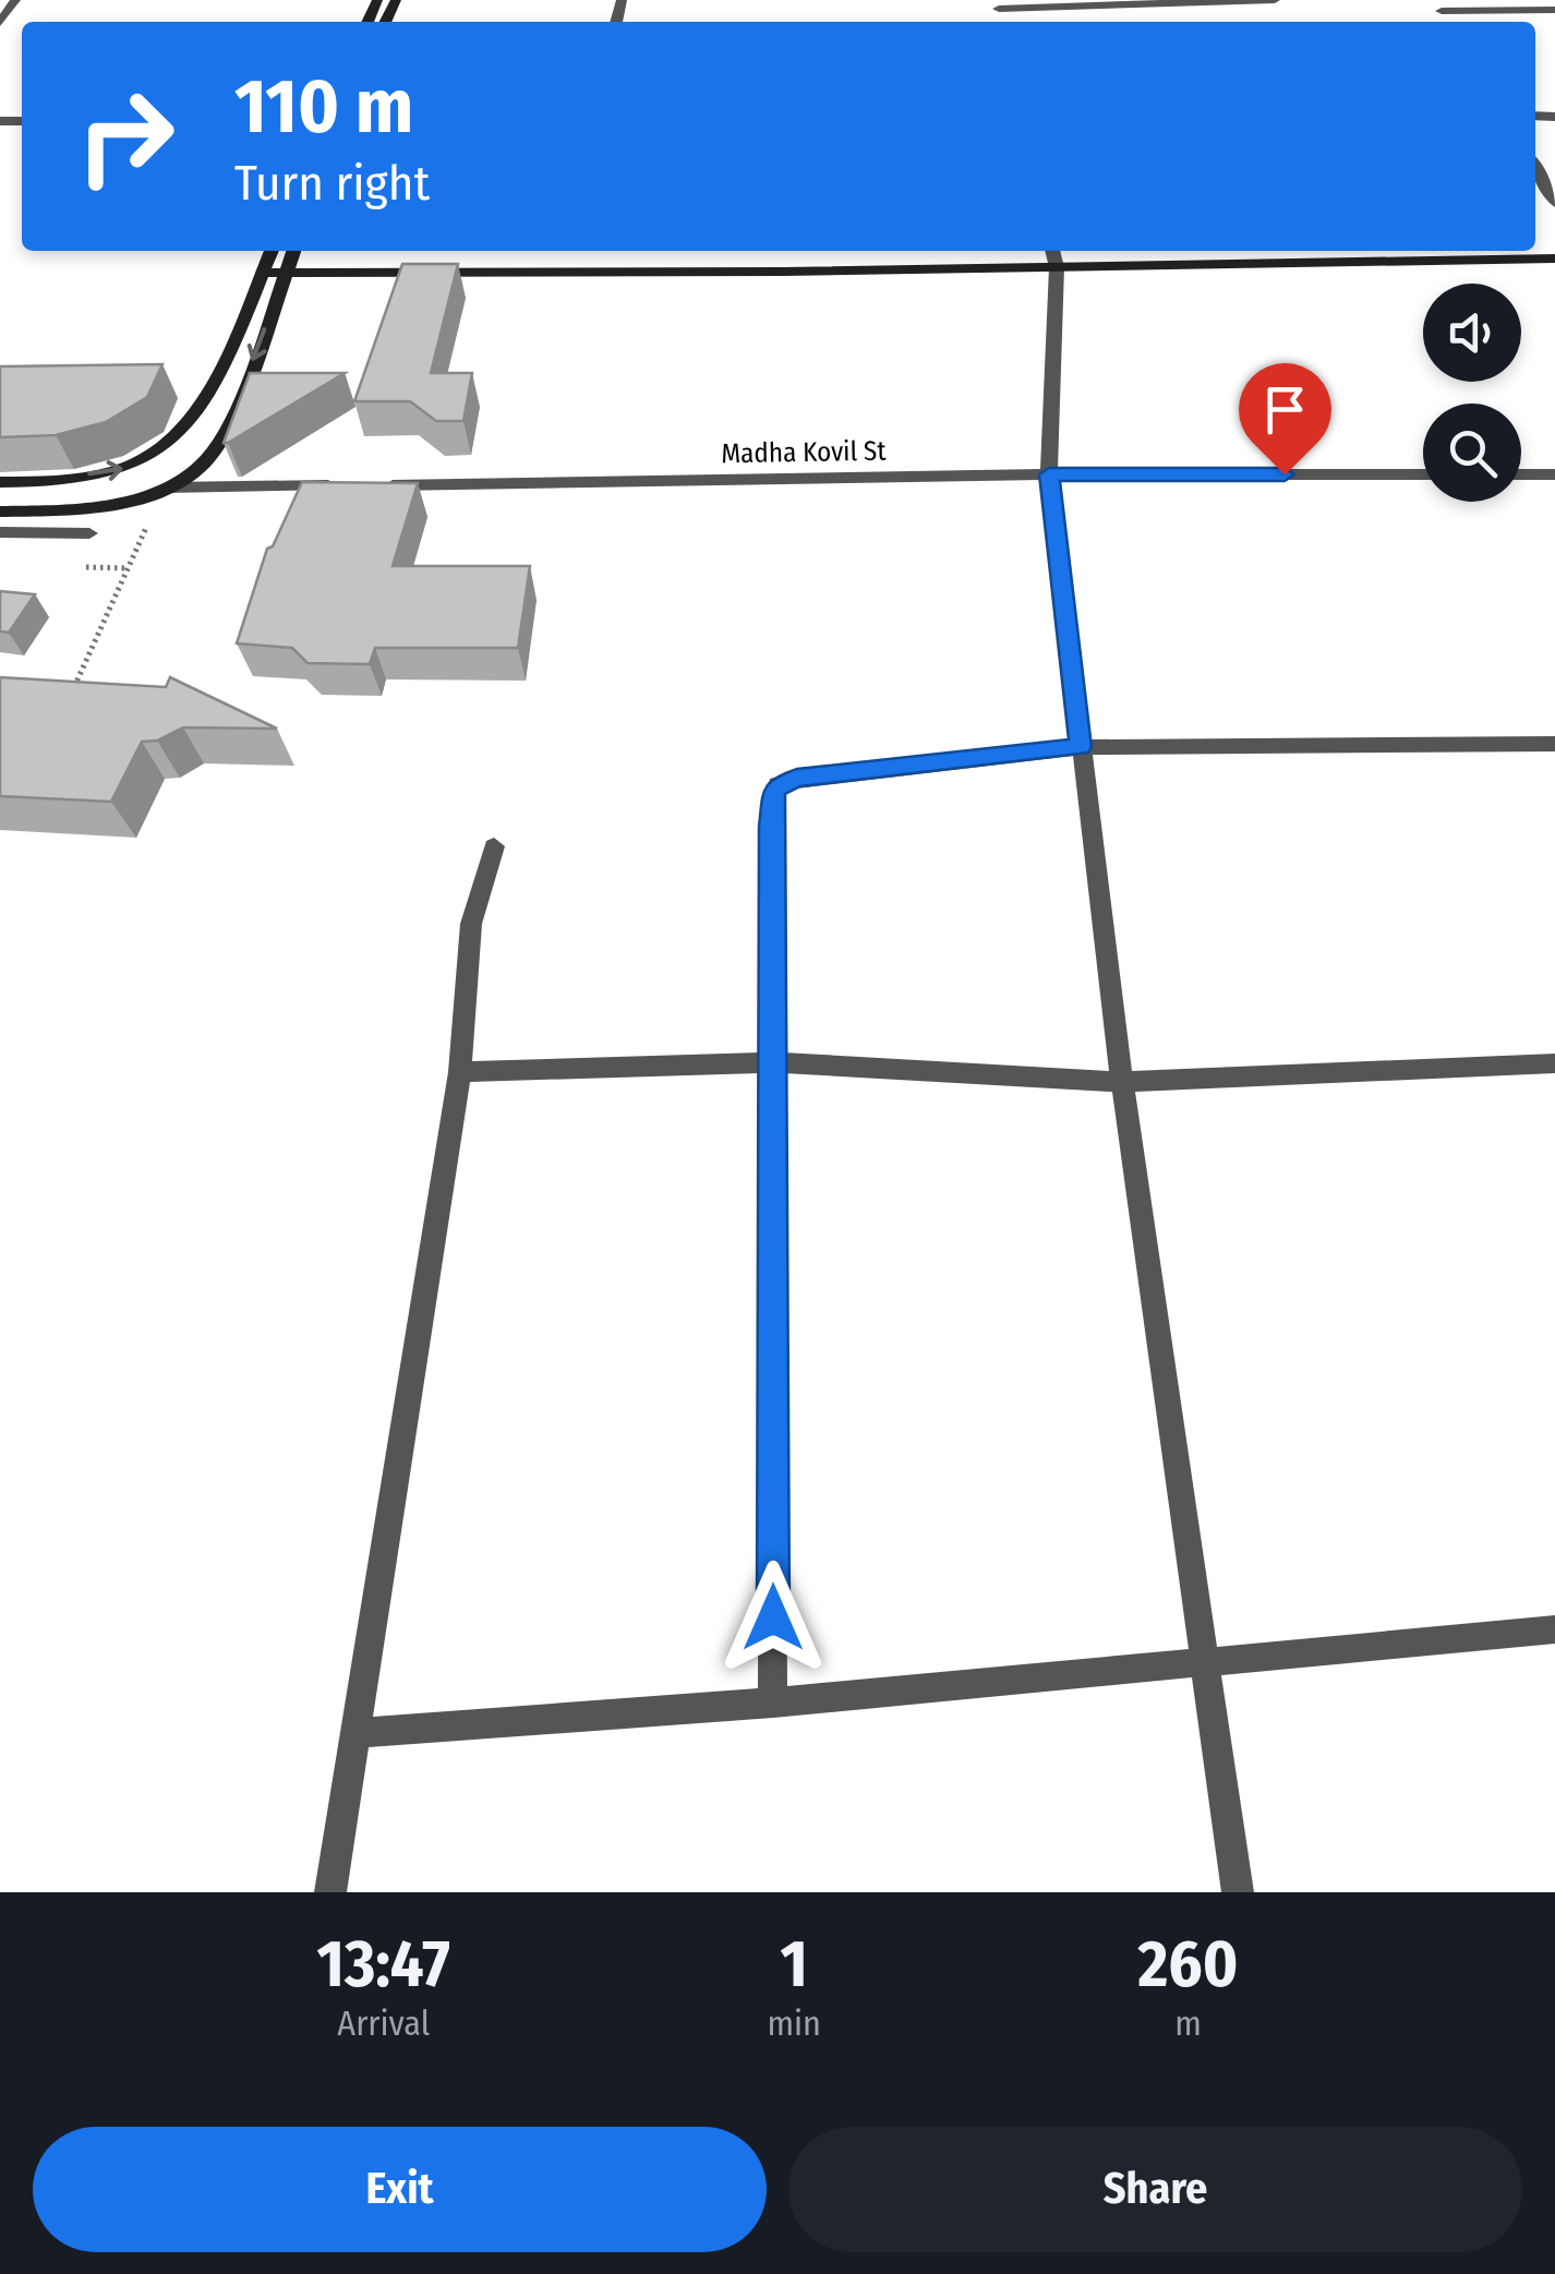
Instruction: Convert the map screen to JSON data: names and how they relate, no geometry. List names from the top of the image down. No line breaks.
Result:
{"streets":{"street":["Madha Kovil St"]},"page":{"turn":["110 m","Turn right"],"eta":["13:47","Arrival","1","min","260","m"],"buttons":["Exit","Share"]}}
